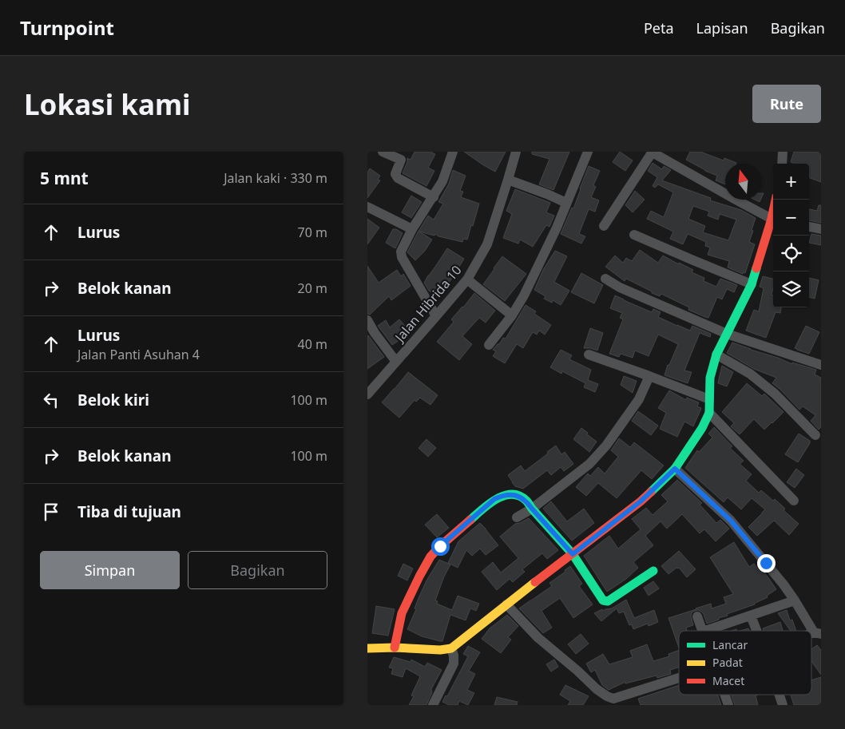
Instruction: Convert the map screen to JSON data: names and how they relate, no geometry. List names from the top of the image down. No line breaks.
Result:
{"streets":{"street":["Jalan Hibrida 10"]},"legend":["Lancar","Padat","Macet"],"north":"top","page":{"header":"Turnpoint","nav":["Peta","Lapisan","Bagikan"],"buttons":["Rute",["Simpan","Bagikan"]],"title":"Lokasi kami","heading":["5 mnt","Jalan kaki · 330 m"],"map_buttons":["+","−"],"list":[["Lurus","70 m"],["Belok kanan","20 m"],["Lurus","Jalan Panti Asuhan 4","40 m"],["Belok kiri","100 m"],["Belok kanan","100 m"],"Tiba di tujuan"]}}
